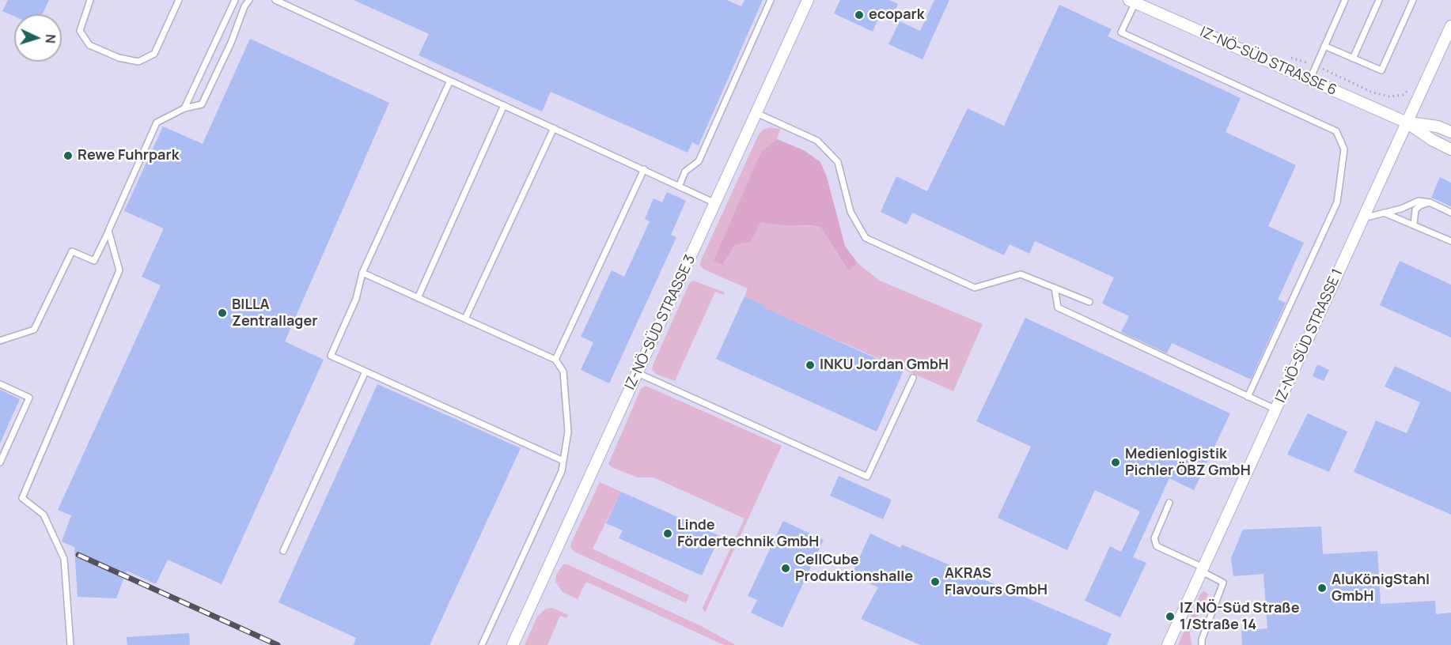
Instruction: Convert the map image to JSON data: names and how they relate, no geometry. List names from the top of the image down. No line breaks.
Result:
{"streets":{"street":["IZ-NÖ-SÜD STRASSE 6","IZ-NÖ-SÜD STRASSE 3","IZ-NÖ-SÜD STRASSE 1"]},"crossings":[["IZ-NÖ-SÜD STRASSE 6","IZ-NÖ-SÜD STRASSE 1"]],"places":["ecopark","Rewe Fuhrpark","BILLA Zentrallager","INKU Jordan GmbH","Medienlogistik Pichler ÖBZ GmbH","Linde Fördertechnik GmbH","CellCube Produktionshalle","AKRAS Flavours GmbH","AluKönigStahl GmbH","IZ NÖ-Süd Straße 1/Straße 14"],"north":"right"}
